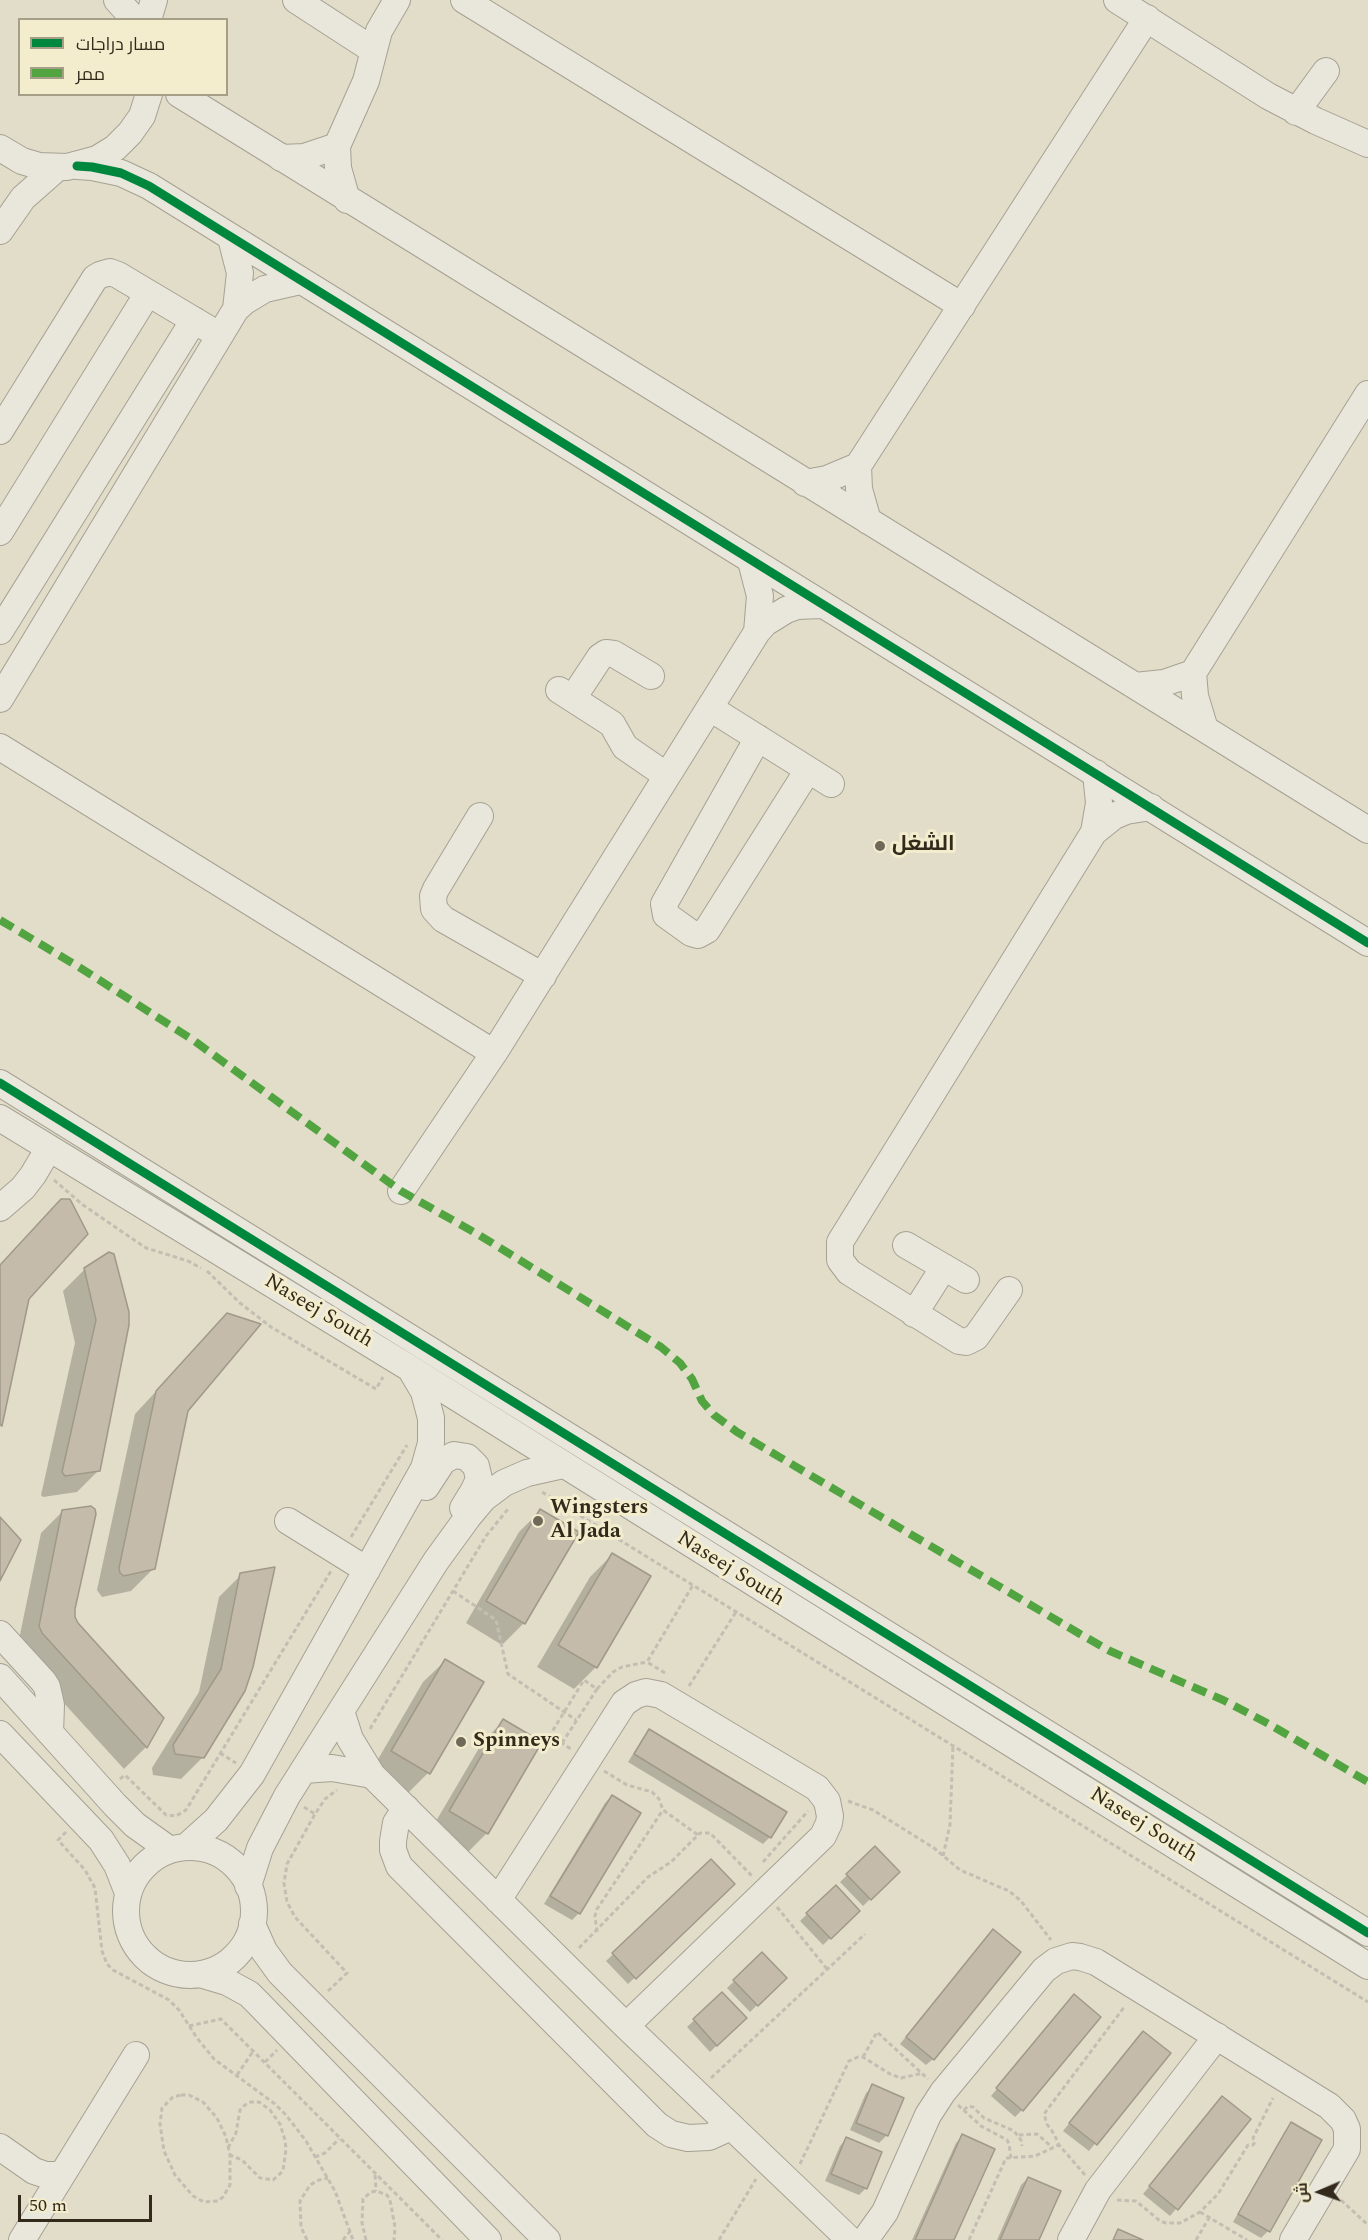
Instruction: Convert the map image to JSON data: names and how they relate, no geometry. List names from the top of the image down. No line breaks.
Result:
{"streets":{"street":["Naseej South"]},"places":["الشغل","Wingsters Al Jada","Spinneys"],"legend":["مسار دراجات","ممر"],"scale_bar":"50 m","north":"left"}
